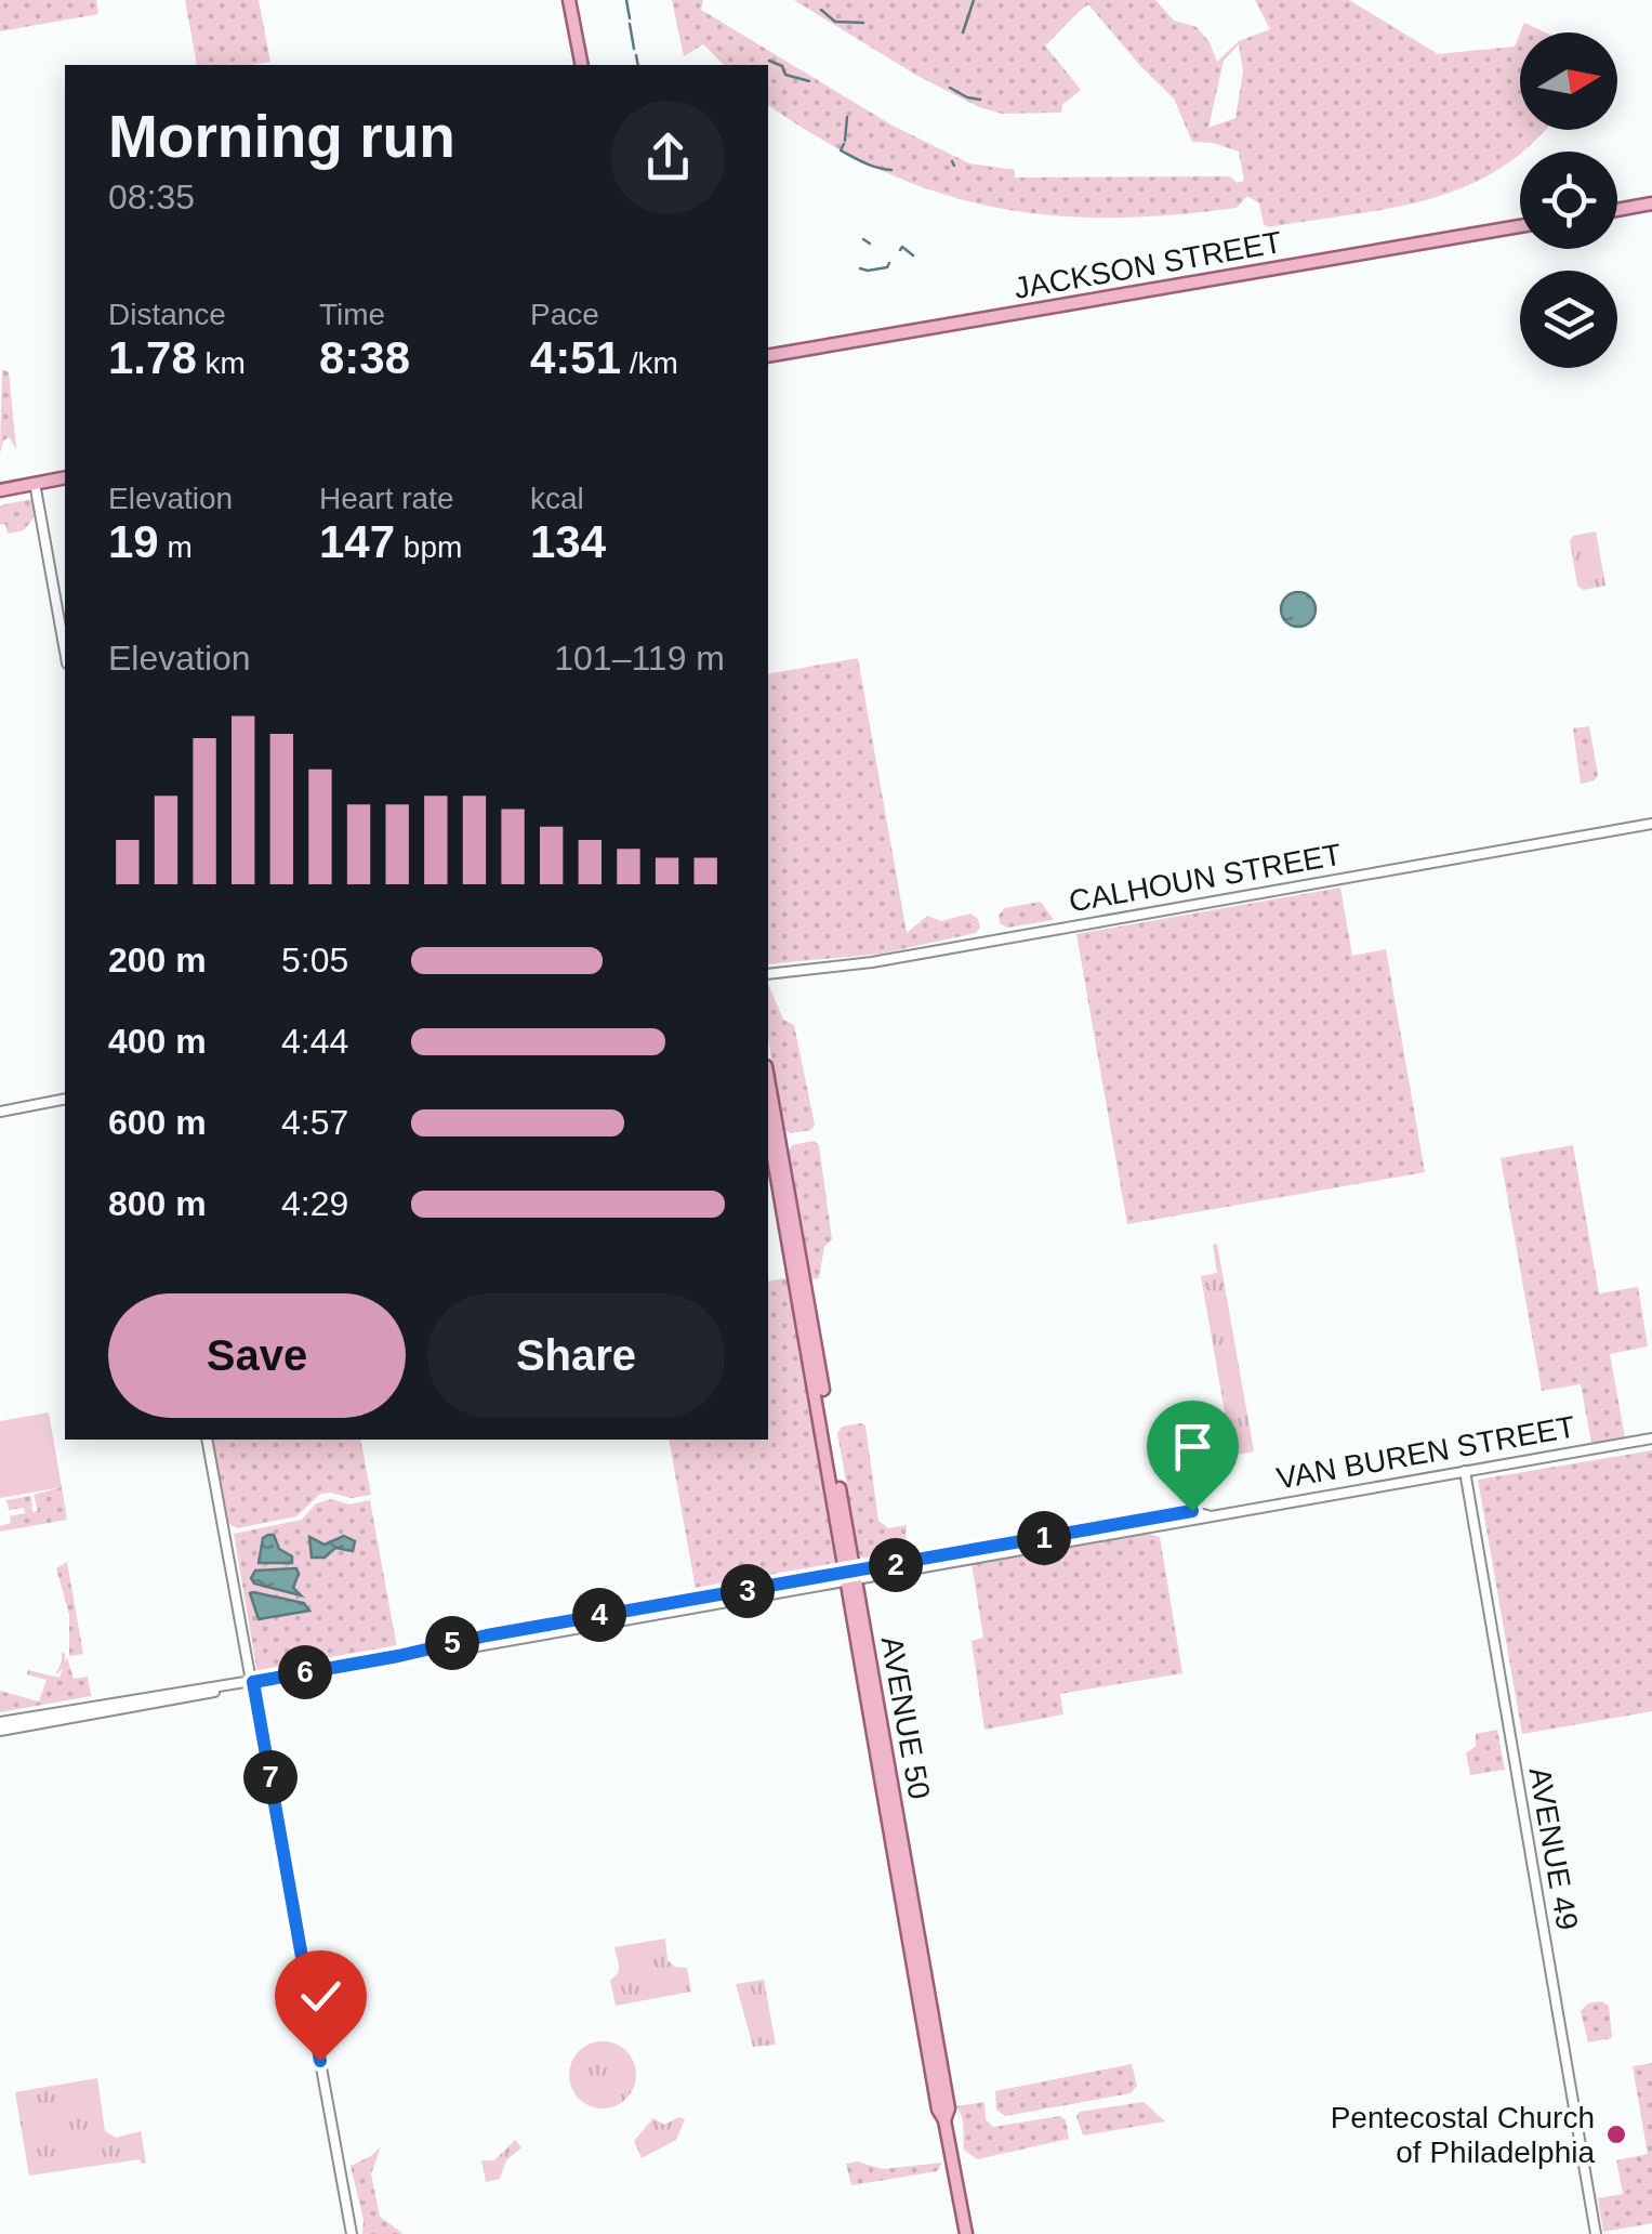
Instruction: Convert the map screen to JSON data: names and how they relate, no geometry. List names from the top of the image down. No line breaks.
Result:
{"streets":{"main road":["JACKSON STREET","AVENUE 50"],"street":["CALHOUN STREET","VAN BUREN STREET","AVENUE 49"]},"crossings":[["VAN BUREN STREET","AVENUE 50"],["VAN BUREN STREET","AVENUE 49"]],"places":["Pentecostal Church of Philadelphia"],"north":"right","page":{"heading":["Morning run","08:35"],"stats":[["Distance","1.78 km"],["Time","8:38"],["Pace","4:51 /km"],["Elevation","19 m"],["Heart rate","147 bpm"],["kcal","134"]],"chart":["Elevation","101–119 m"],"list":[{"name":"200 m","note":"5:05"},{"name":"400 m","note":"4:44"},{"name":"600 m","note":"4:57"},{"name":"800 m","note":"4:29"}],"buttons":["Save","Share"],"pins":["1","2","3","4","5","6","7"]}}
